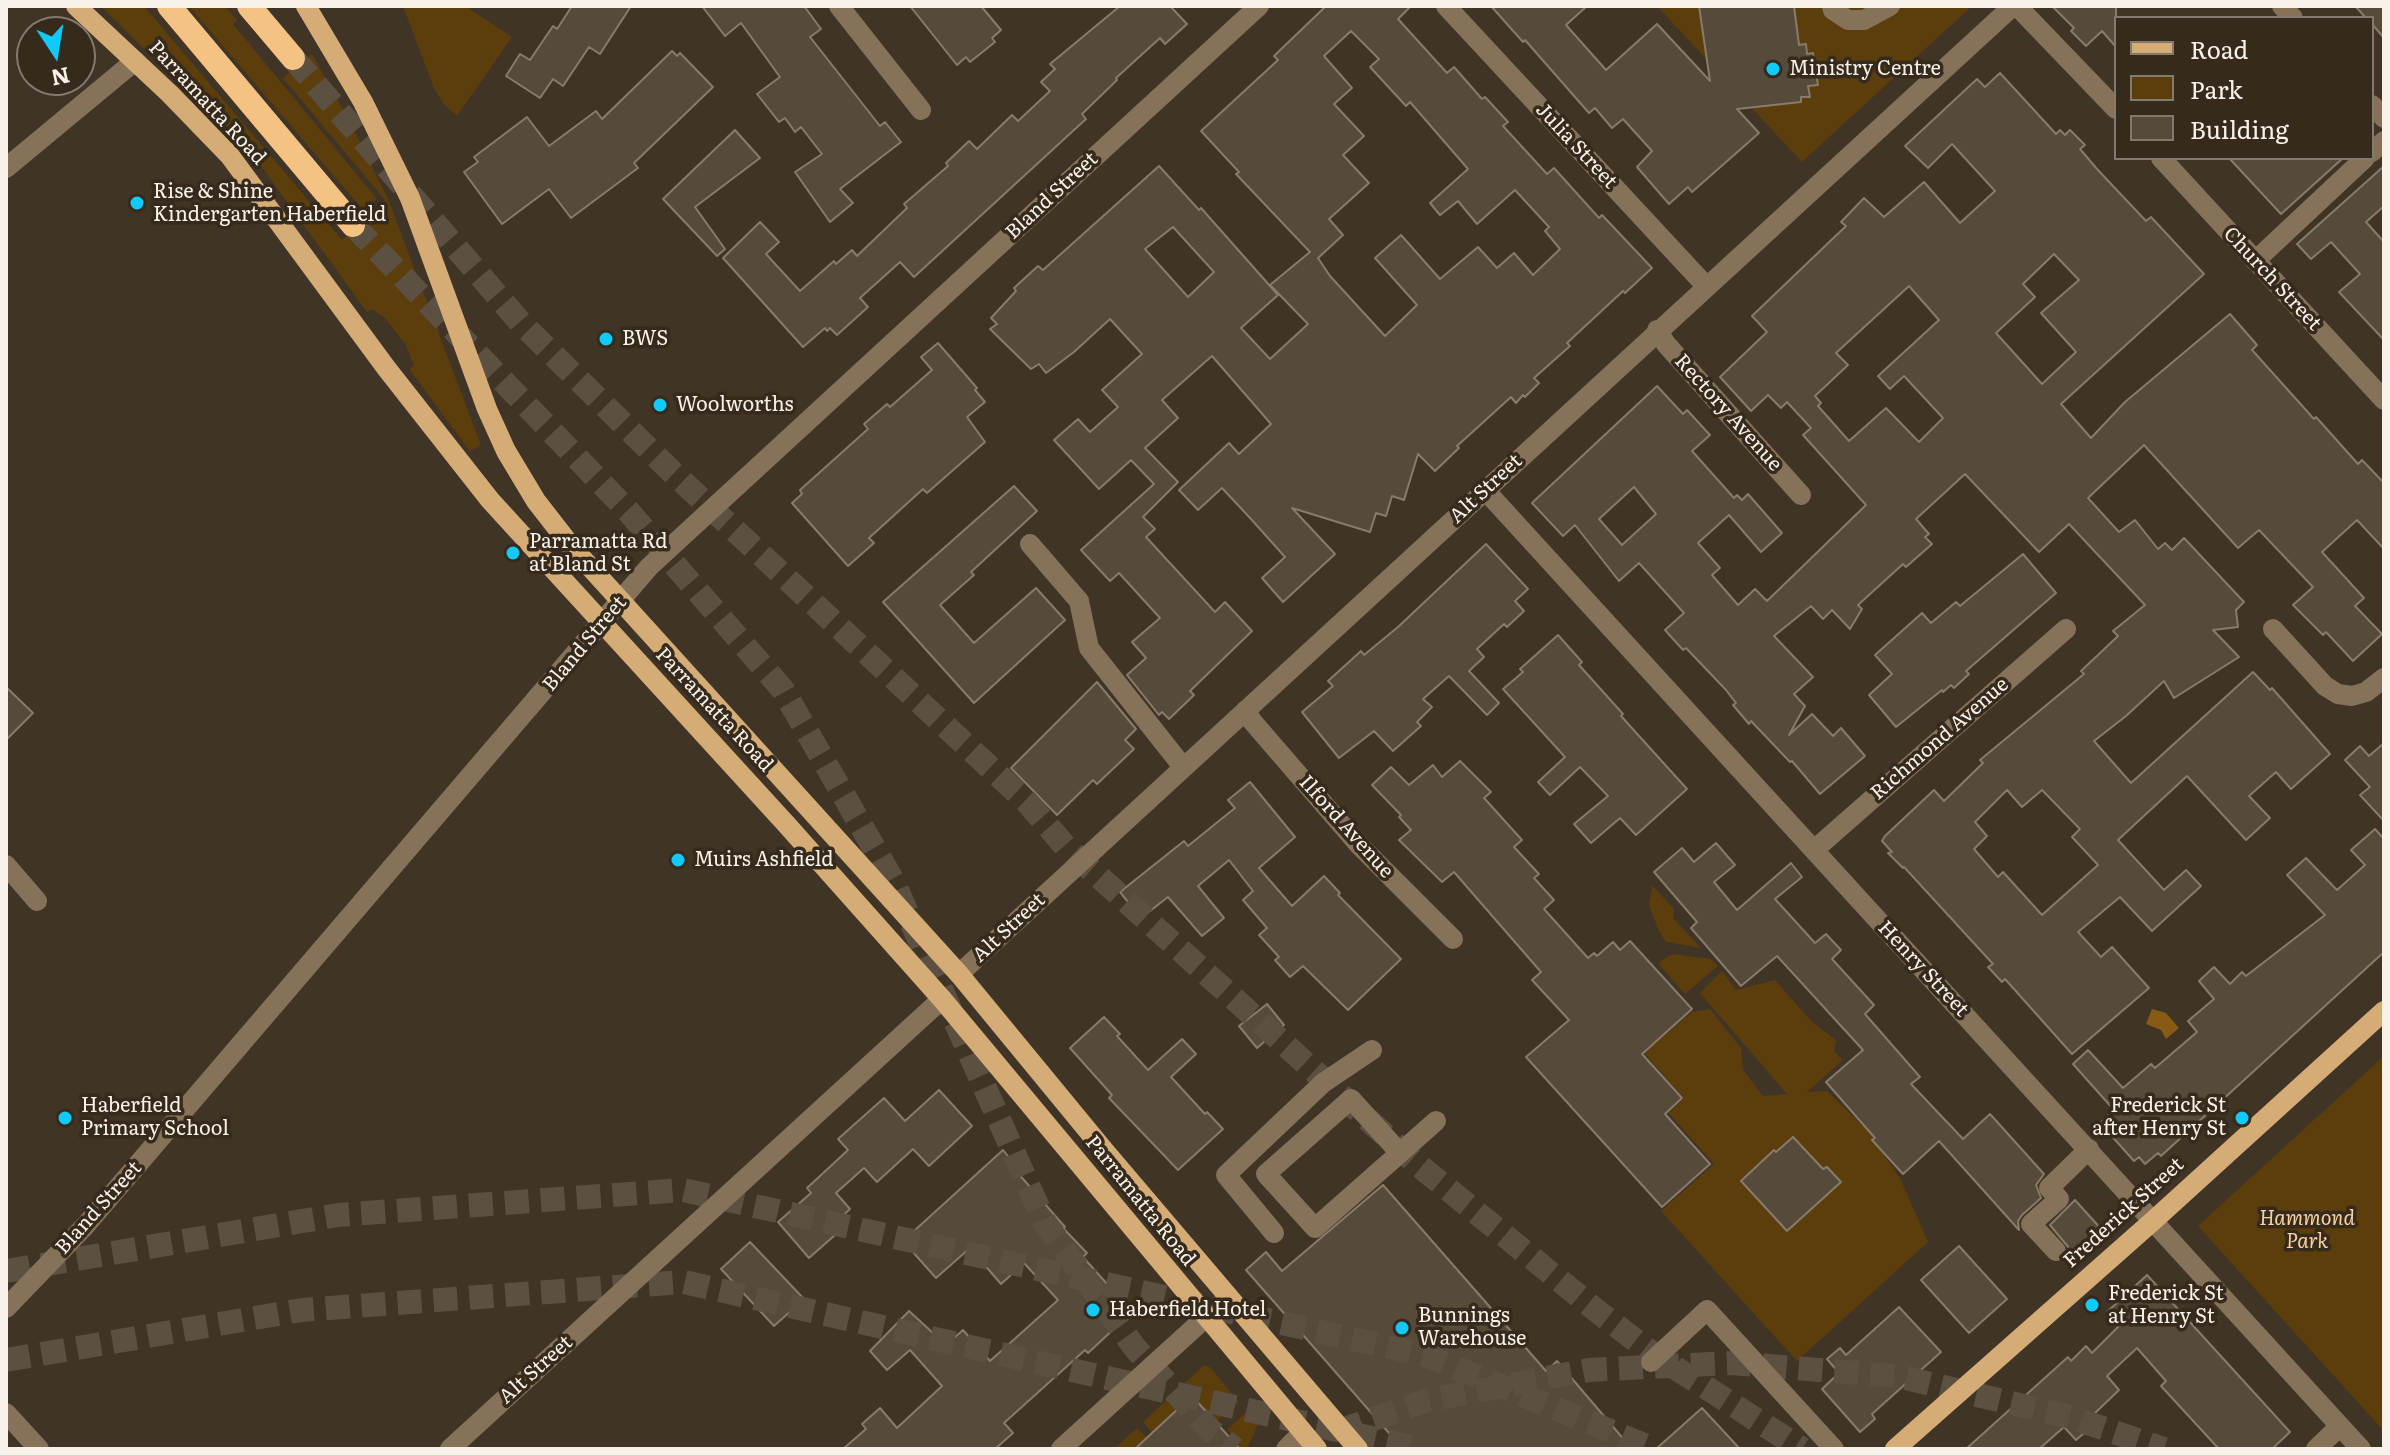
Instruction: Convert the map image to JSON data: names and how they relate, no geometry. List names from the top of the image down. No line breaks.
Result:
{"streets":{"main road":["Parramatta Road","Frederick Street"],"street":["Julia Street","Bland Street","Church Street","Rectory Avenue","Alt Street","Richmond Avenue","Ilford Avenue","Henry Street"]},"crossings":[["Parramatta Road","Bland Street"],["Parramatta Road","Alt Street"],["Julia Street","Alt Street"],["Rectory Avenue","Alt Street"],["Alt Street","Ilford Avenue"],["Alt Street","Henry Street"],["Richmond Avenue","Henry Street"],["Henry Street","Frederick Street"]],"parks":["Hammond Park"],"places":["Ministry Centre","Rise & Shine Kindergarten Haberfield","BWS","Woolworths","Parramatta Rd at Bland St","Muirs Ashfield","Haberfield Primary School","Frederick St after Henry St","Frederick St at Henry St","Haberfield Hotel","Bunnings Warehouse"],"legend":["Road","Park","Building"],"north":"bottom"}
